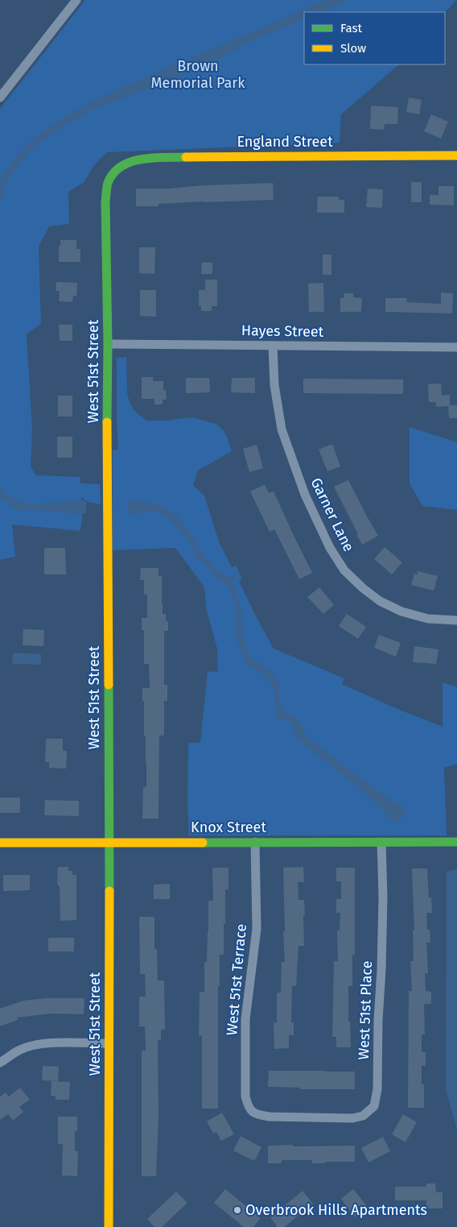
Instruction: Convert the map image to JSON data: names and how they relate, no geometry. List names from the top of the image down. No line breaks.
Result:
{"streets":{"street":["England Street","Hayes Street","West 51st Street","Garner Lane","Knox Street","West 51st Terrace","West 51st Place"]},"crossings":[["England Street","West 51st Street"],["Hayes Street","West 51st Street"],["Hayes Street","Garner Lane"],["West 51st Street","Knox Street"],["Knox Street","West 51st Terrace"],["Knox Street","West 51st Place"],["West 51st Terrace","West 51st Place"]],"parks":["Brown Memorial Park"],"places":["Overbrook Hills Apartments"],"legend":["Fast","Slow"]}
